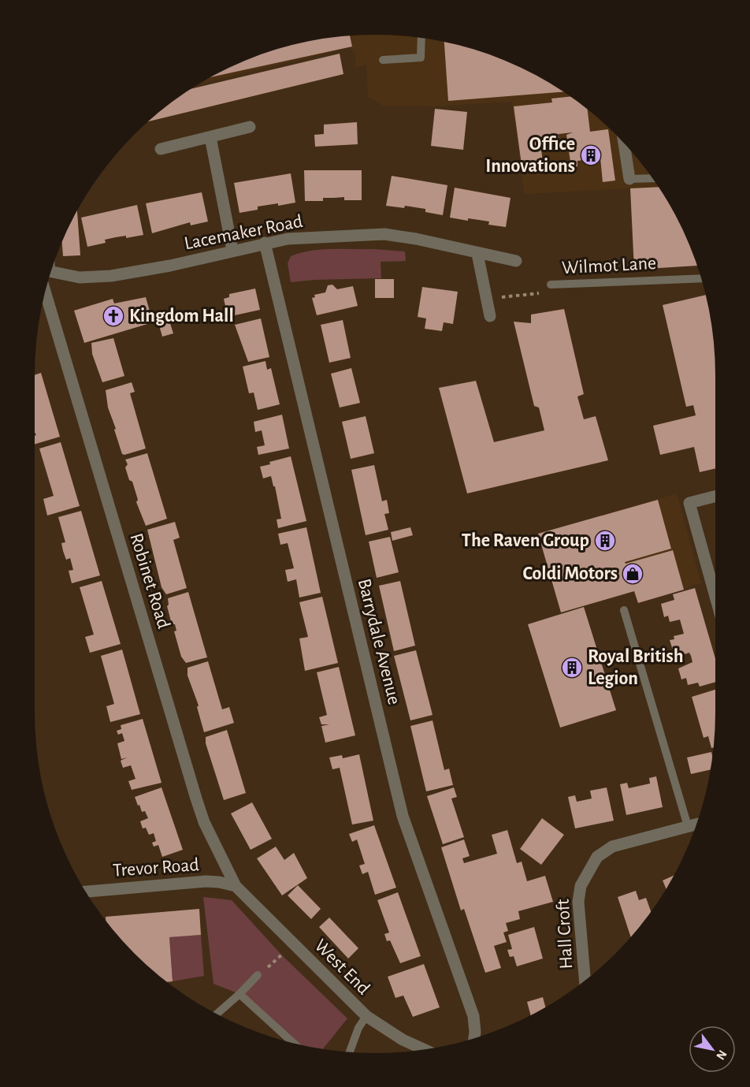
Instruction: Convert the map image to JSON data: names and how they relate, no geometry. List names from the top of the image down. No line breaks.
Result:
{"streets":{"street":["Lacemaker Road","Robinet Road","Barrydale Avenue","Trevor Road","Hall Croft","West End"],"lane":["Wilmot Lane"]},"crossings":[["Lacemaker Road","Barrydale Avenue"],["Robinet Road","Trevor Road"],["Robinet Road","West End"],["Trevor Road","West End"]],"places":{"building":["Office Innovations","The Raven Group","Royal British Legion"],"church":["Kingdom Hall"],"shop":["Coldi Motors"]},"north":"bottom right"}
